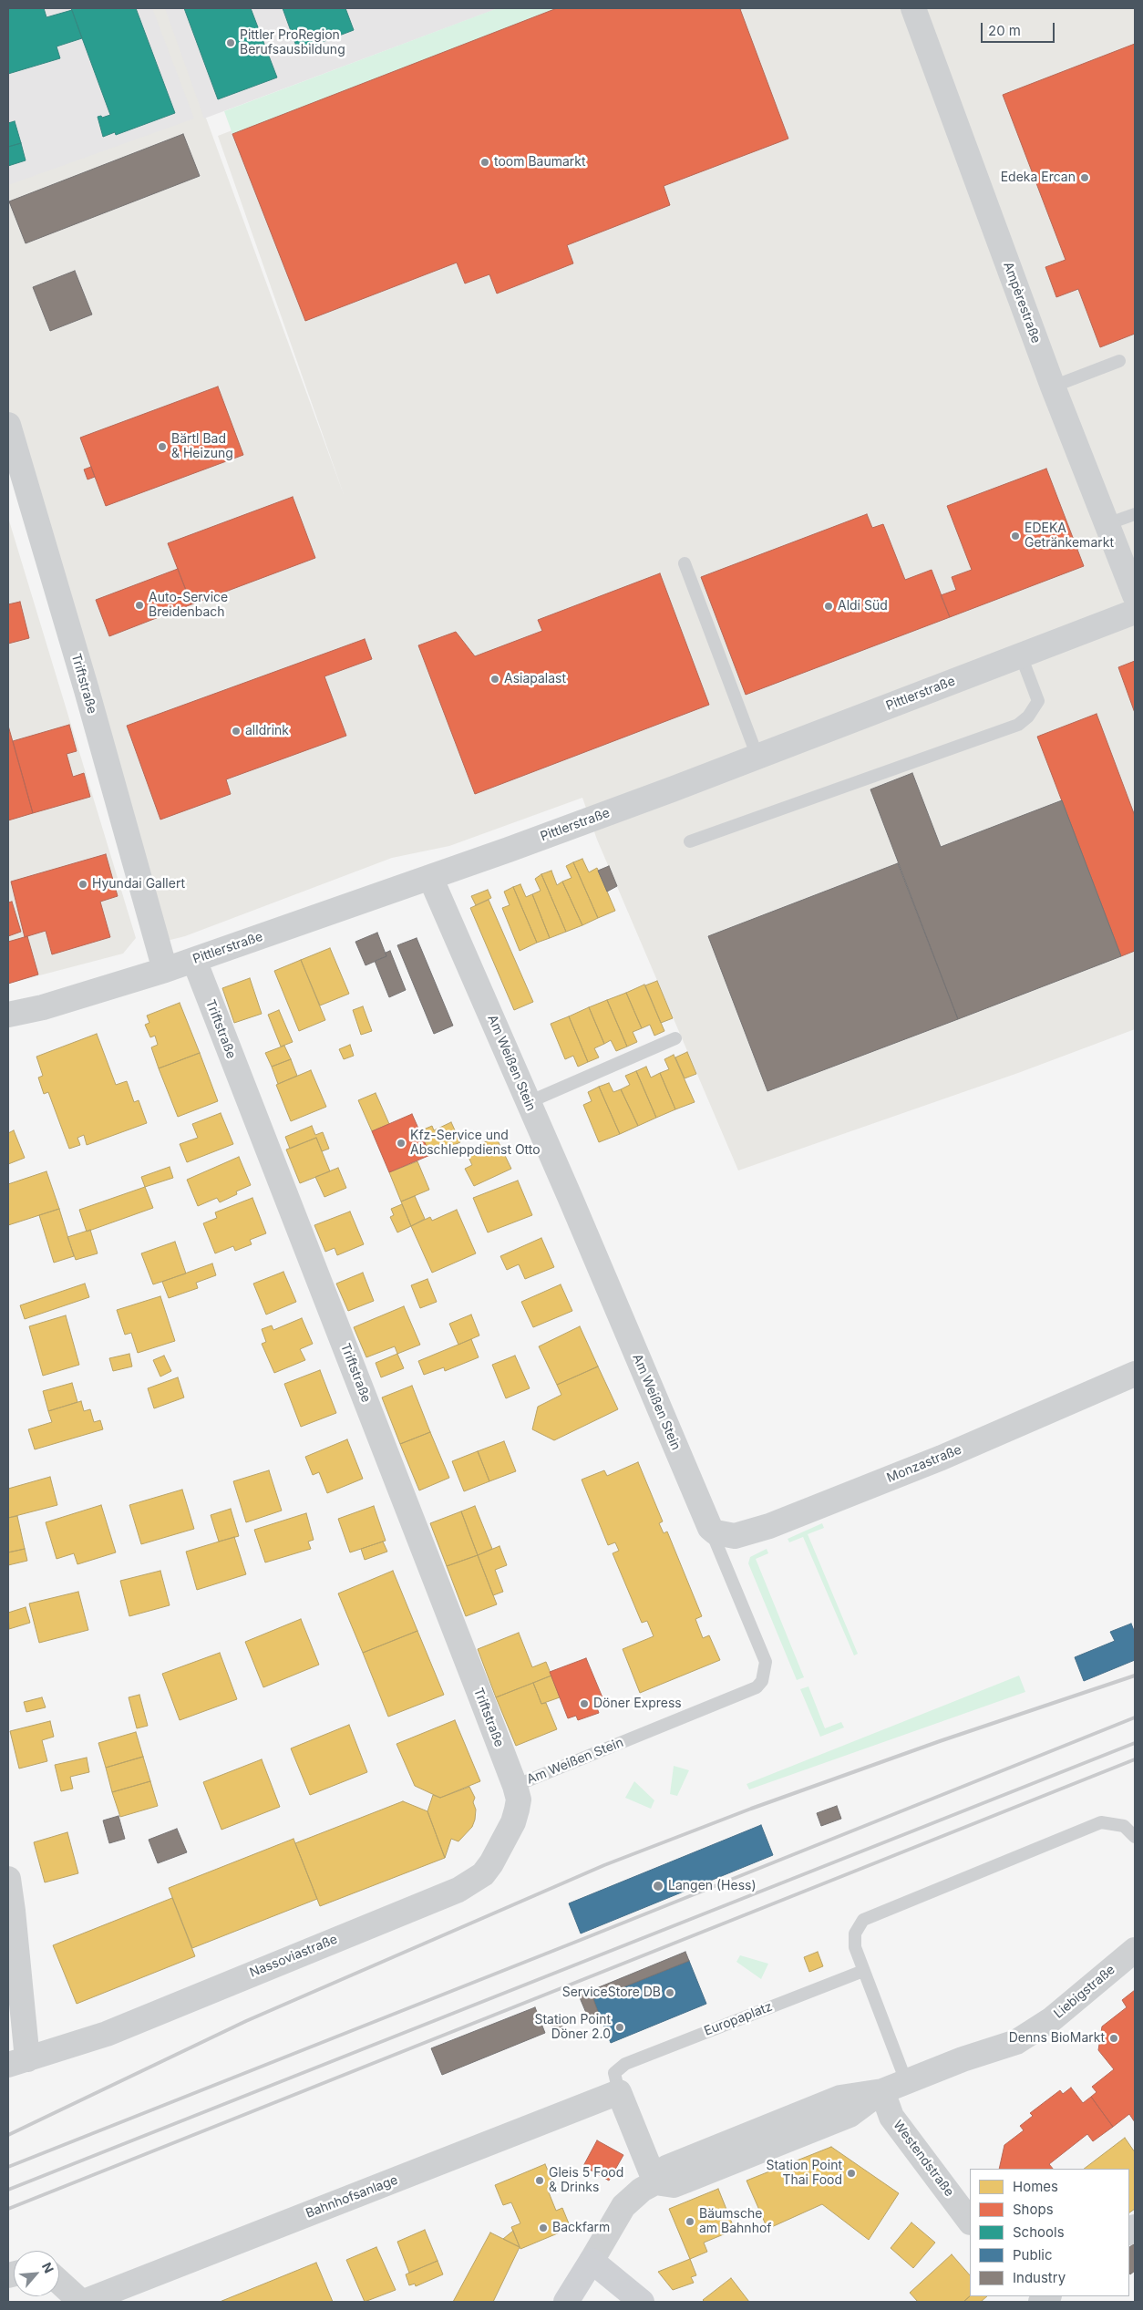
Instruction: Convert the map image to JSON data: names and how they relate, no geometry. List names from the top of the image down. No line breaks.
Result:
{"streets":{"street":["Ampèrestraße","Triftstraße","Pittlerstraße","Am Weißen Stein","Monzastraße","Nassoviastraße","Liebigstraße","Europaplatz","Westendstraße","Bahnhofsanlage"]},"crossings":[["Triftstraße","Pittlerstraße"],["Triftstraße","Am Weißen Stein"],["Triftstraße","Nassoviastraße"],["Pittlerstraße","Am Weißen Stein"],["Am Weißen Stein","Monzastraße"],["Am Weißen Stein","Nassoviastraße"],["Liebigstraße","Westendstraße"],["Europaplatz","Bahnhofsanlage"]],"places":["Pittler ProRegion Berufsausbildung","toom Baumarkt","Edeka Ercan","Bärtl Bad & Heizung","EDEKA Getränkemarkt","Auto-Service Breidenbach","Aldi Süd","Asiapalast","alldrink","Hyundai Gallert","Kfz-Service und Abschleppdienst Otto","Döner Express","Langen (Hess)","ServiceStore DB","Station Point Döner 2.0","Denns BioMarkt","Station Point Thai Food","Gleis 5 Food & Drinks","Bäumsche am Bahnhof","Backfarm"],"legend":["Homes","Shops","Schools","Public","Industry"],"scale_bar":"20 m","north":"top right"}
